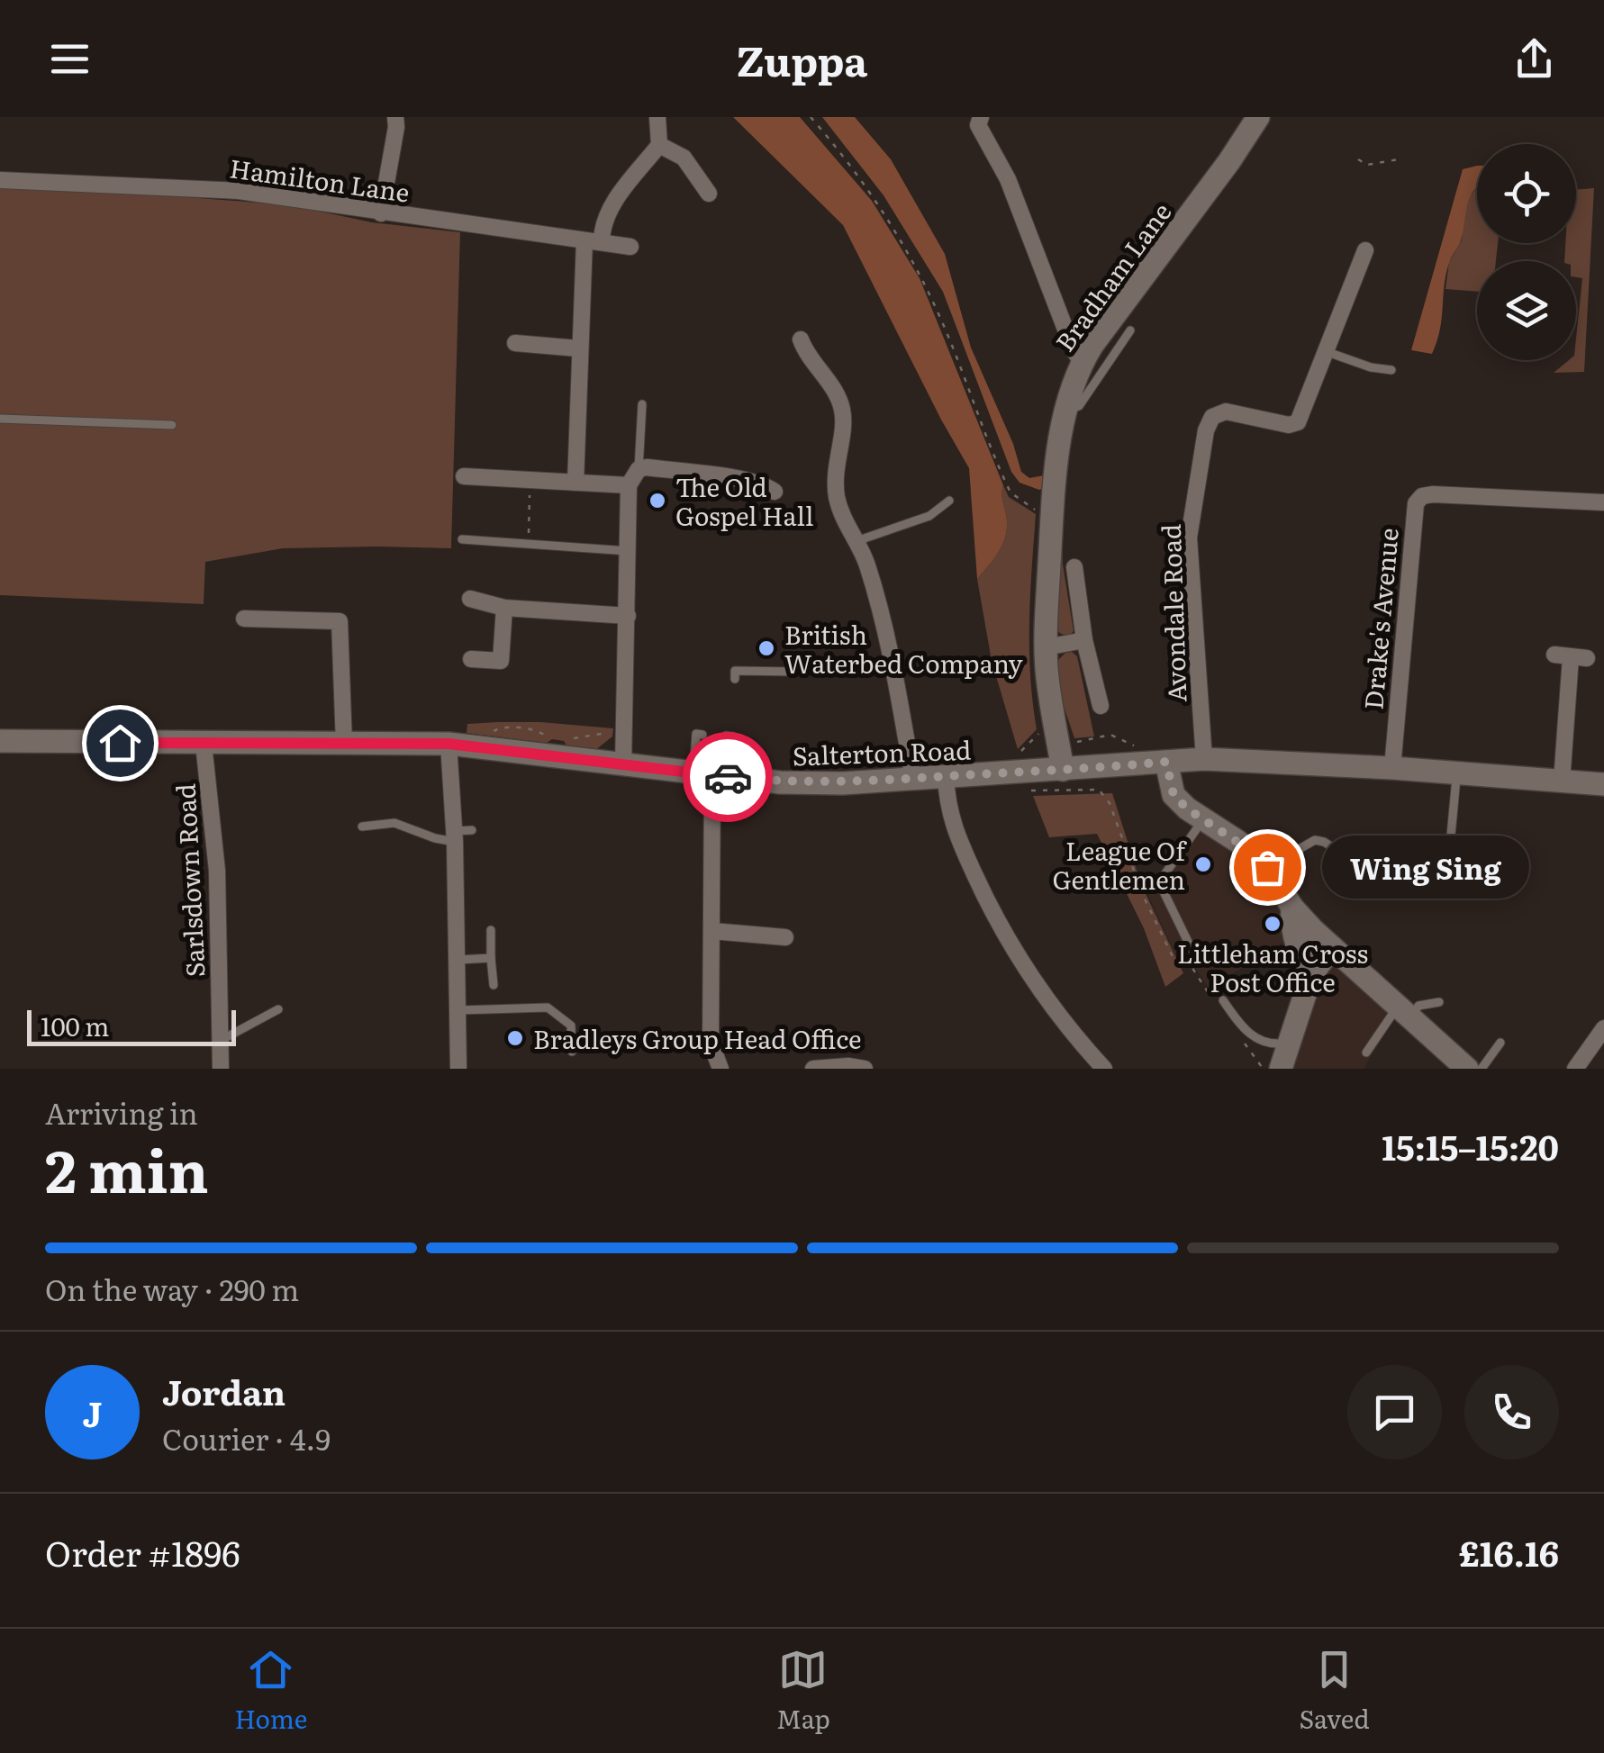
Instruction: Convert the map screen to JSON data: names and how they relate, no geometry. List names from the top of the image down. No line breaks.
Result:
{"streets":{"main road":["Bradham Lane","Salterton Road"],"street":["Hamilton Lane","Avondale Road","Drake's Avenue","Sarlsdown Road"]},"crossings":[["Bradham Lane","Salterton Road"],["Avondale Road","Salterton Road"],["Drake's Avenue","Salterton Road"],["Salterton Road","Sarlsdown Road"]],"places":["The Old Gospel Hall","British Waterbed Company","League Of Gentlemen","Wing Sing","Littleham Cross Post Office","Bradleys Group Head Office"],"scale_bar":"100 m","page":{"header":"Zuppa","bubble":"Wing Sing","scale":"100 m","heading":["2 min","Arriving in","15:15–15:20"],"panel":["Jordan","Courier · 4.9","Order #1896","£16.16"],"bar":"On the way · 290 m","round":"J","tabs":["Home","Map","Saved"]}}
